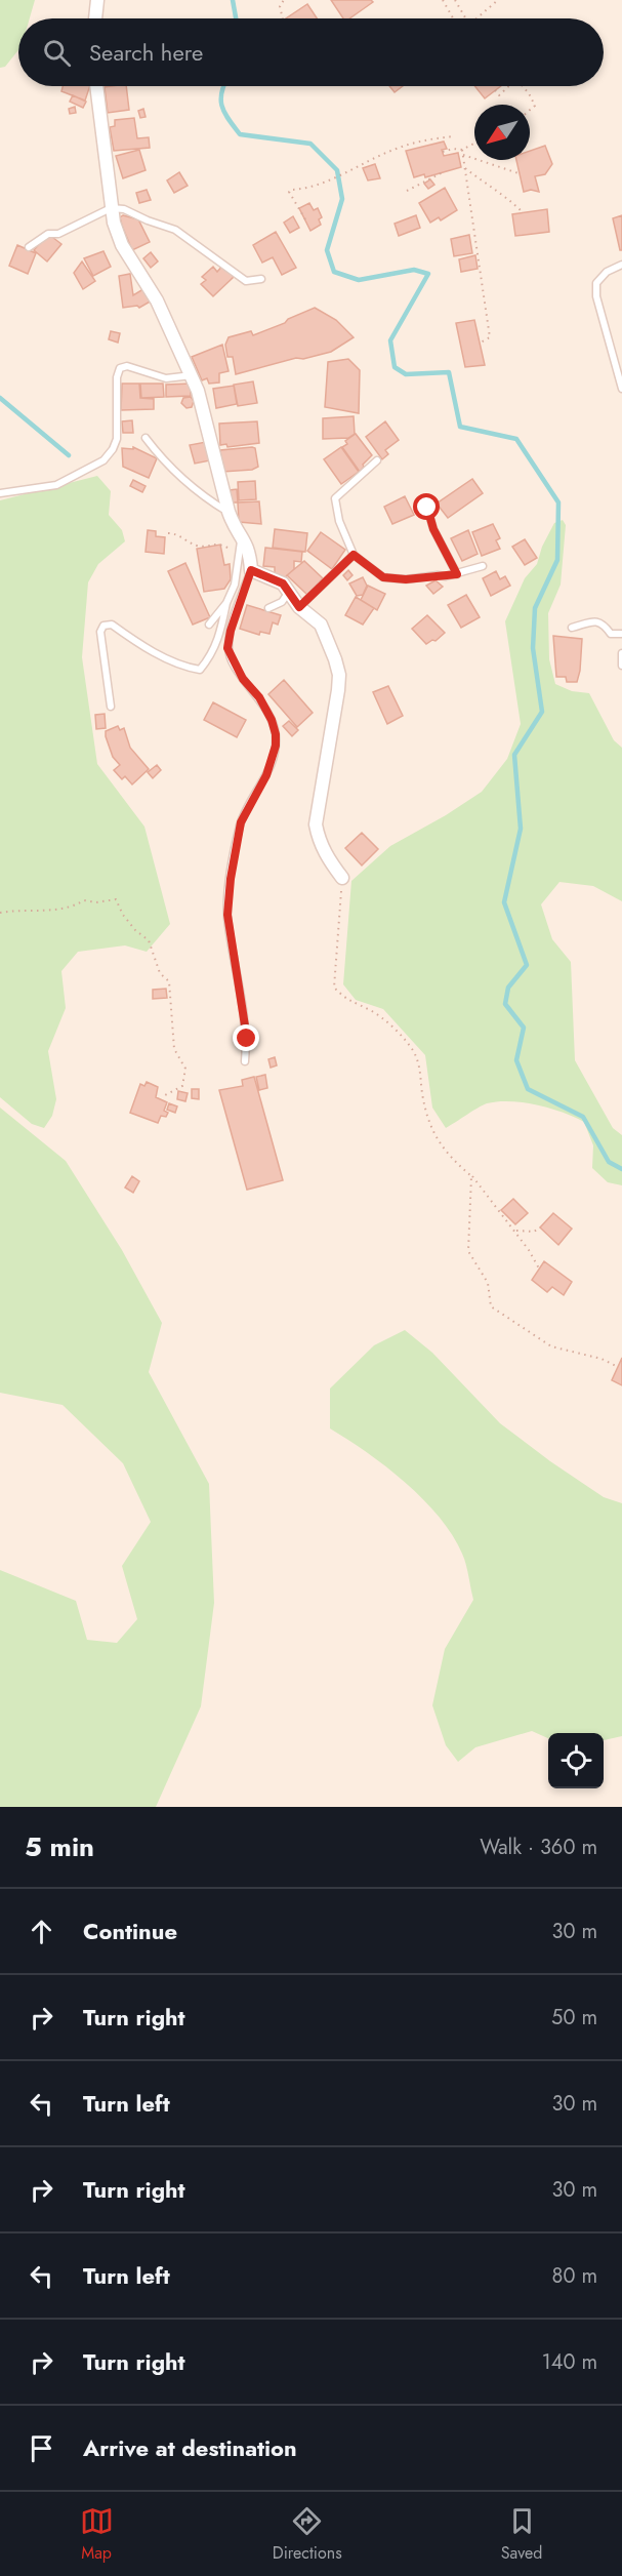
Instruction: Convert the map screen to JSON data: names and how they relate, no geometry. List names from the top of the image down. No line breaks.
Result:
{"north":"bottom left","page":{"search":"Search here","heading":["5 min","Walk · 360 m"],"list":[["Continue","30 m"],["Turn right","50 m"],["Turn left","30 m"],["Turn right","30 m"],["Turn left","80 m"],["Turn right","140 m"],"Arrive at destination"],"nav":["Map","Directions","Saved"]}}
